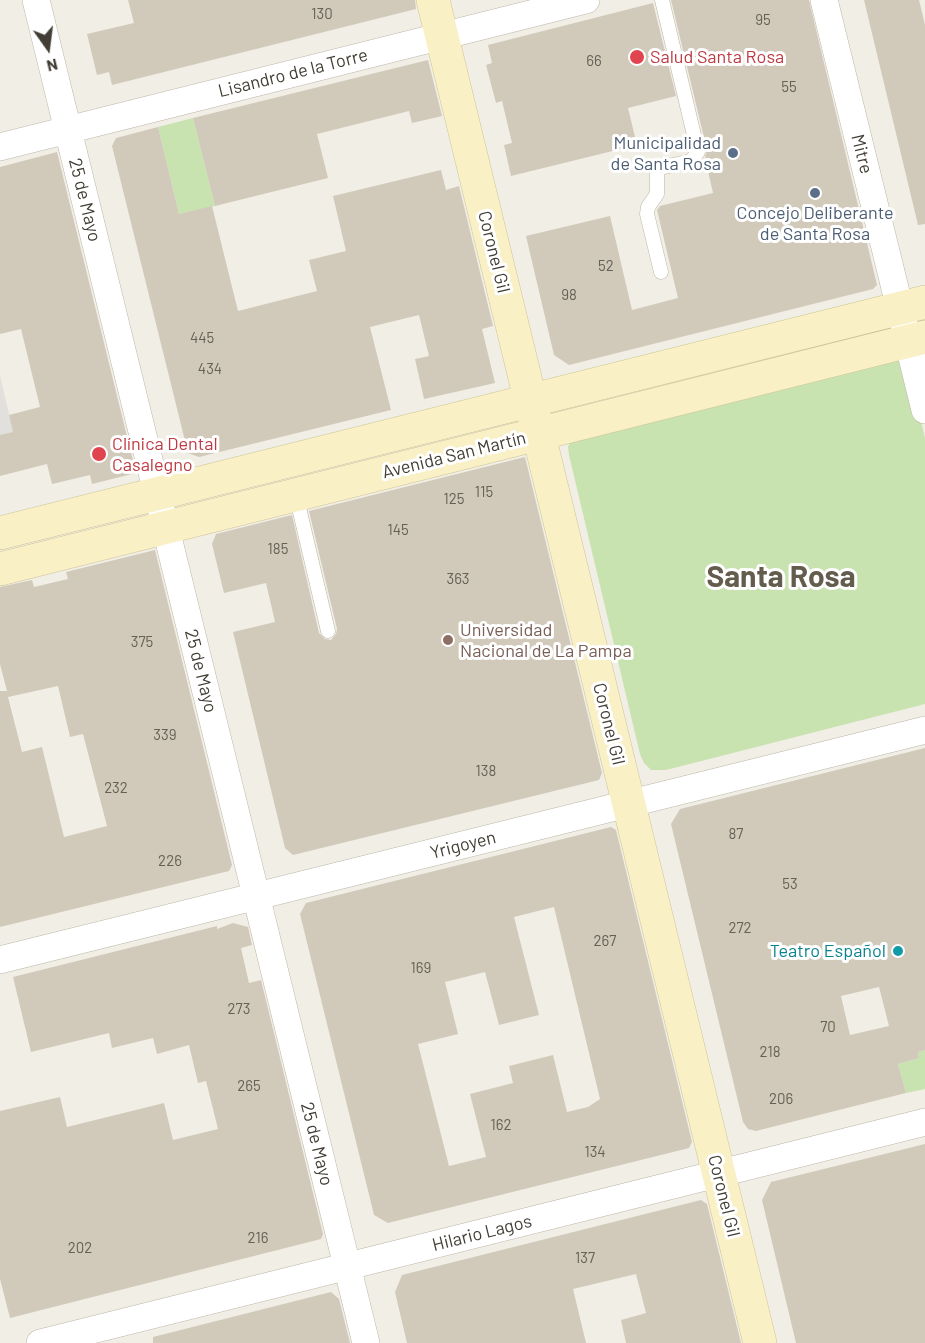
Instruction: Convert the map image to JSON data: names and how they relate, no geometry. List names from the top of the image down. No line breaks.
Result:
{"streets":{"main road":["Coronel Gil","Avenida San Martín"],"street":["Lisandro de la Torre","Mitre","25 de Mayo","Yrigoyen","Hilario Lagos"]},"crossings":[["Lisandro de la Torre","25 de Mayo"],["Lisandro de la Torre","Coronel Gil"],["Mitre","Avenida San Martín"],["25 de Mayo","Avenida San Martín"],["25 de Mayo","Yrigoyen"],["25 de Mayo","Hilario Lagos"],["Coronel Gil","Avenida San Martín"],["Coronel Gil","Yrigoyen"],["Coronel Gil","Hilario Lagos"]],"districts":["Santa Rosa"],"places":["Salud Santa Rosa","Municipalidad de Santa Rosa","Concejo Deliberante de Santa Rosa","Clínica Dental Casalegno","Universidad Nacional de La Pampa","Teatro Español"],"house_numbers":["130","95","66","55","52","98","445","434","115","125","145","185","363","375","339","138","232","87","226","53","272","267","169","273","70","218","265","206","162","134","216","202","137"],"north":"bottom"}
